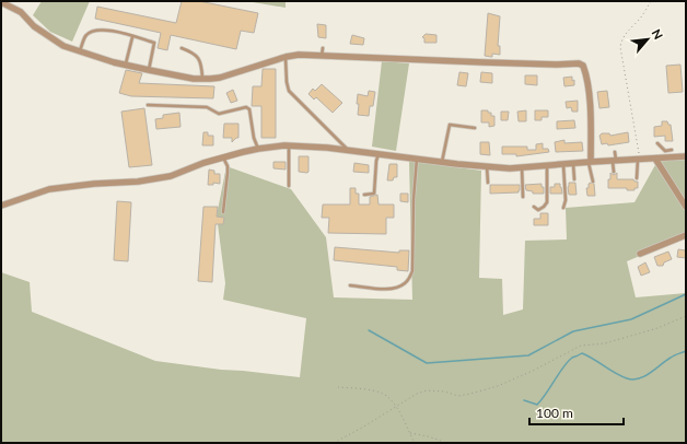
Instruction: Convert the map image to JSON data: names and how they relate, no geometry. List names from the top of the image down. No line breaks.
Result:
{"scale_bar":"100 m","north":"top right"}
